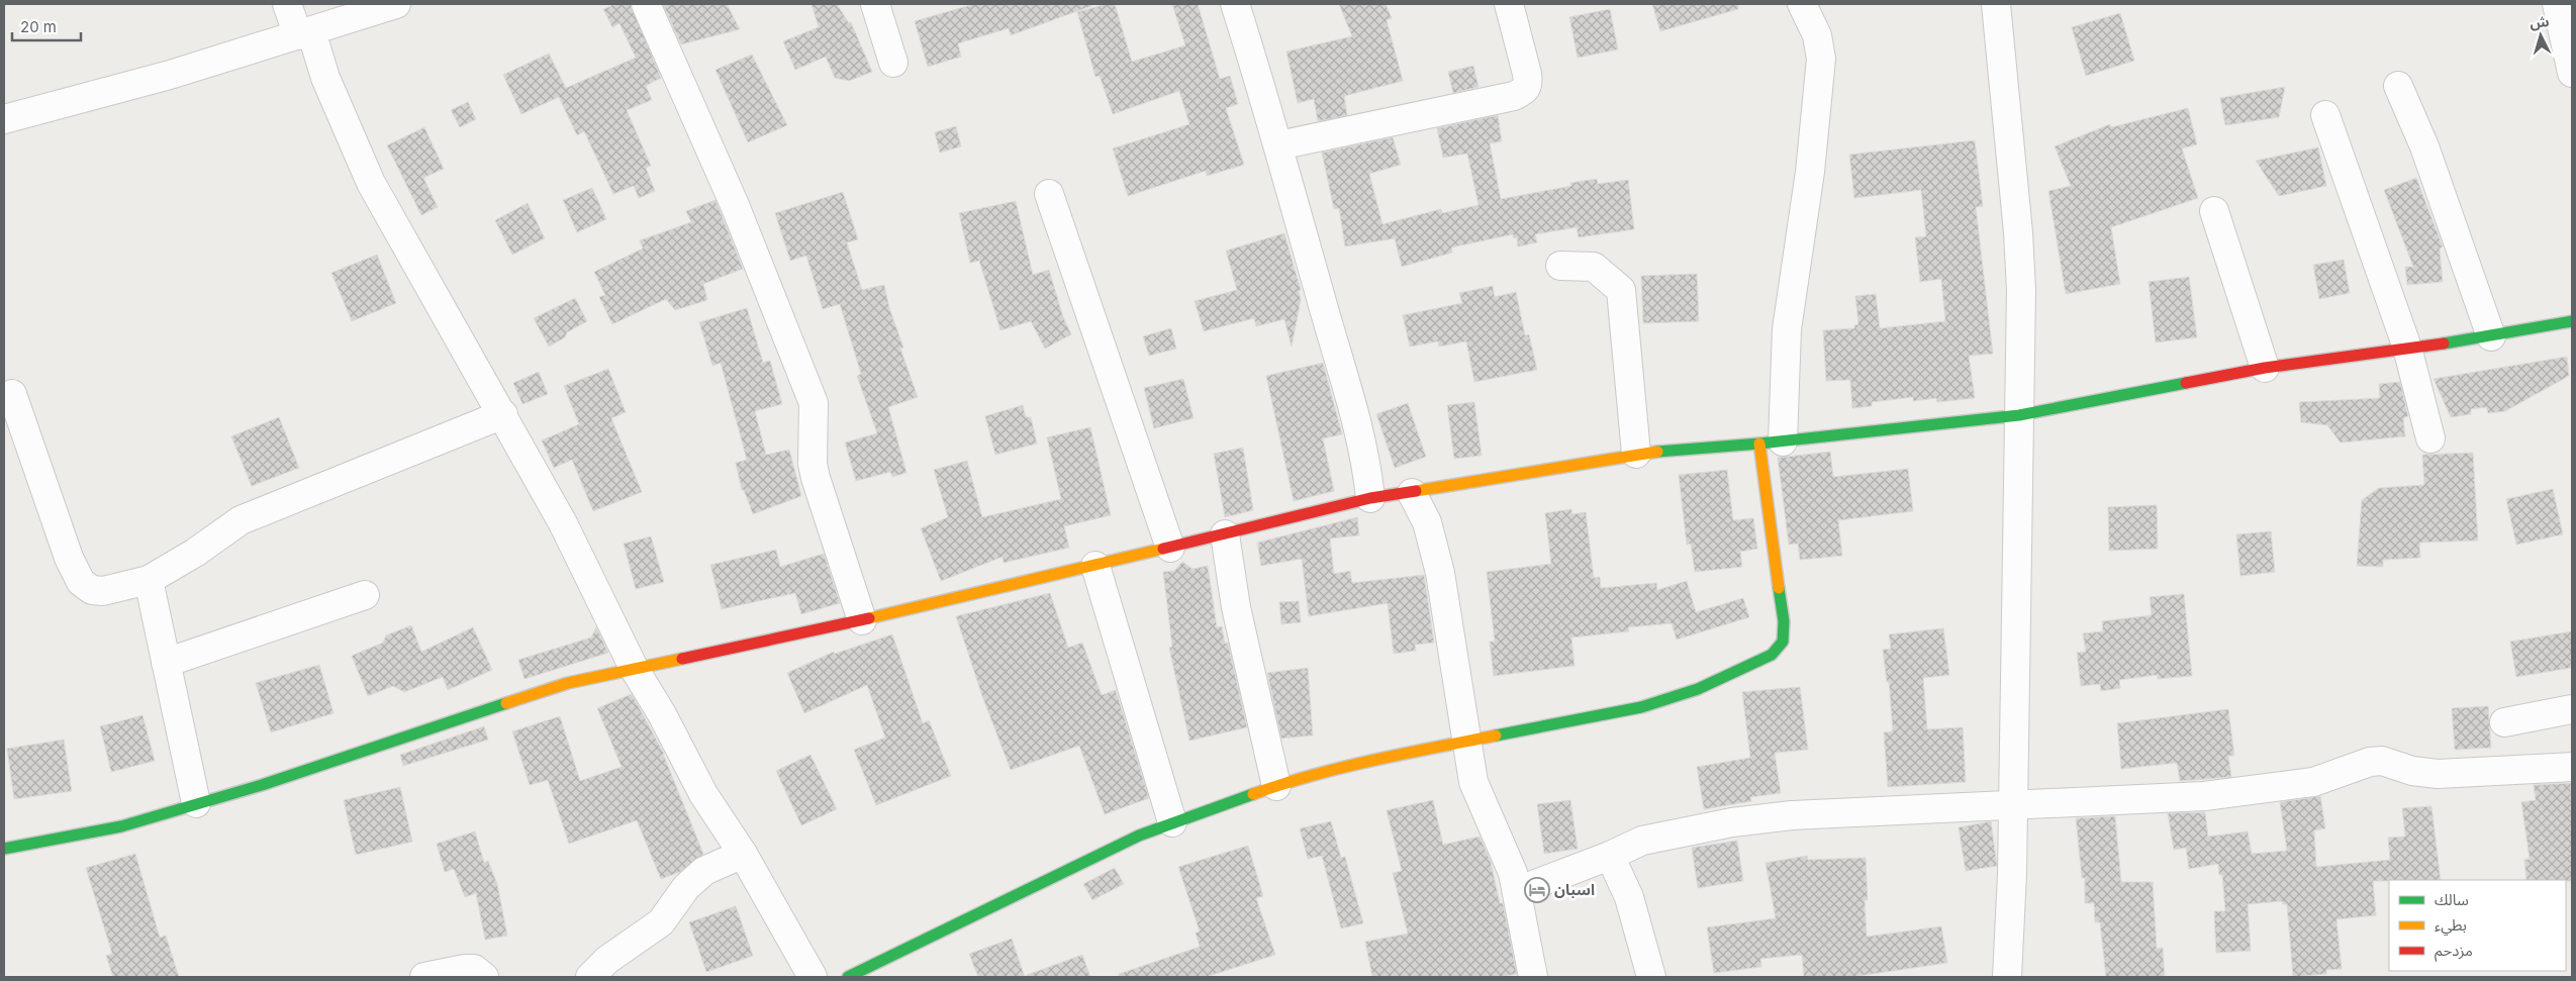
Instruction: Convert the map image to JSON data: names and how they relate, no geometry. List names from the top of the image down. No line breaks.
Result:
{"places":{"hotel":["اسبان"]},"legend":["سالك","بطيء","مزدحم"],"scale_bar":"20 m","north":"top"}
